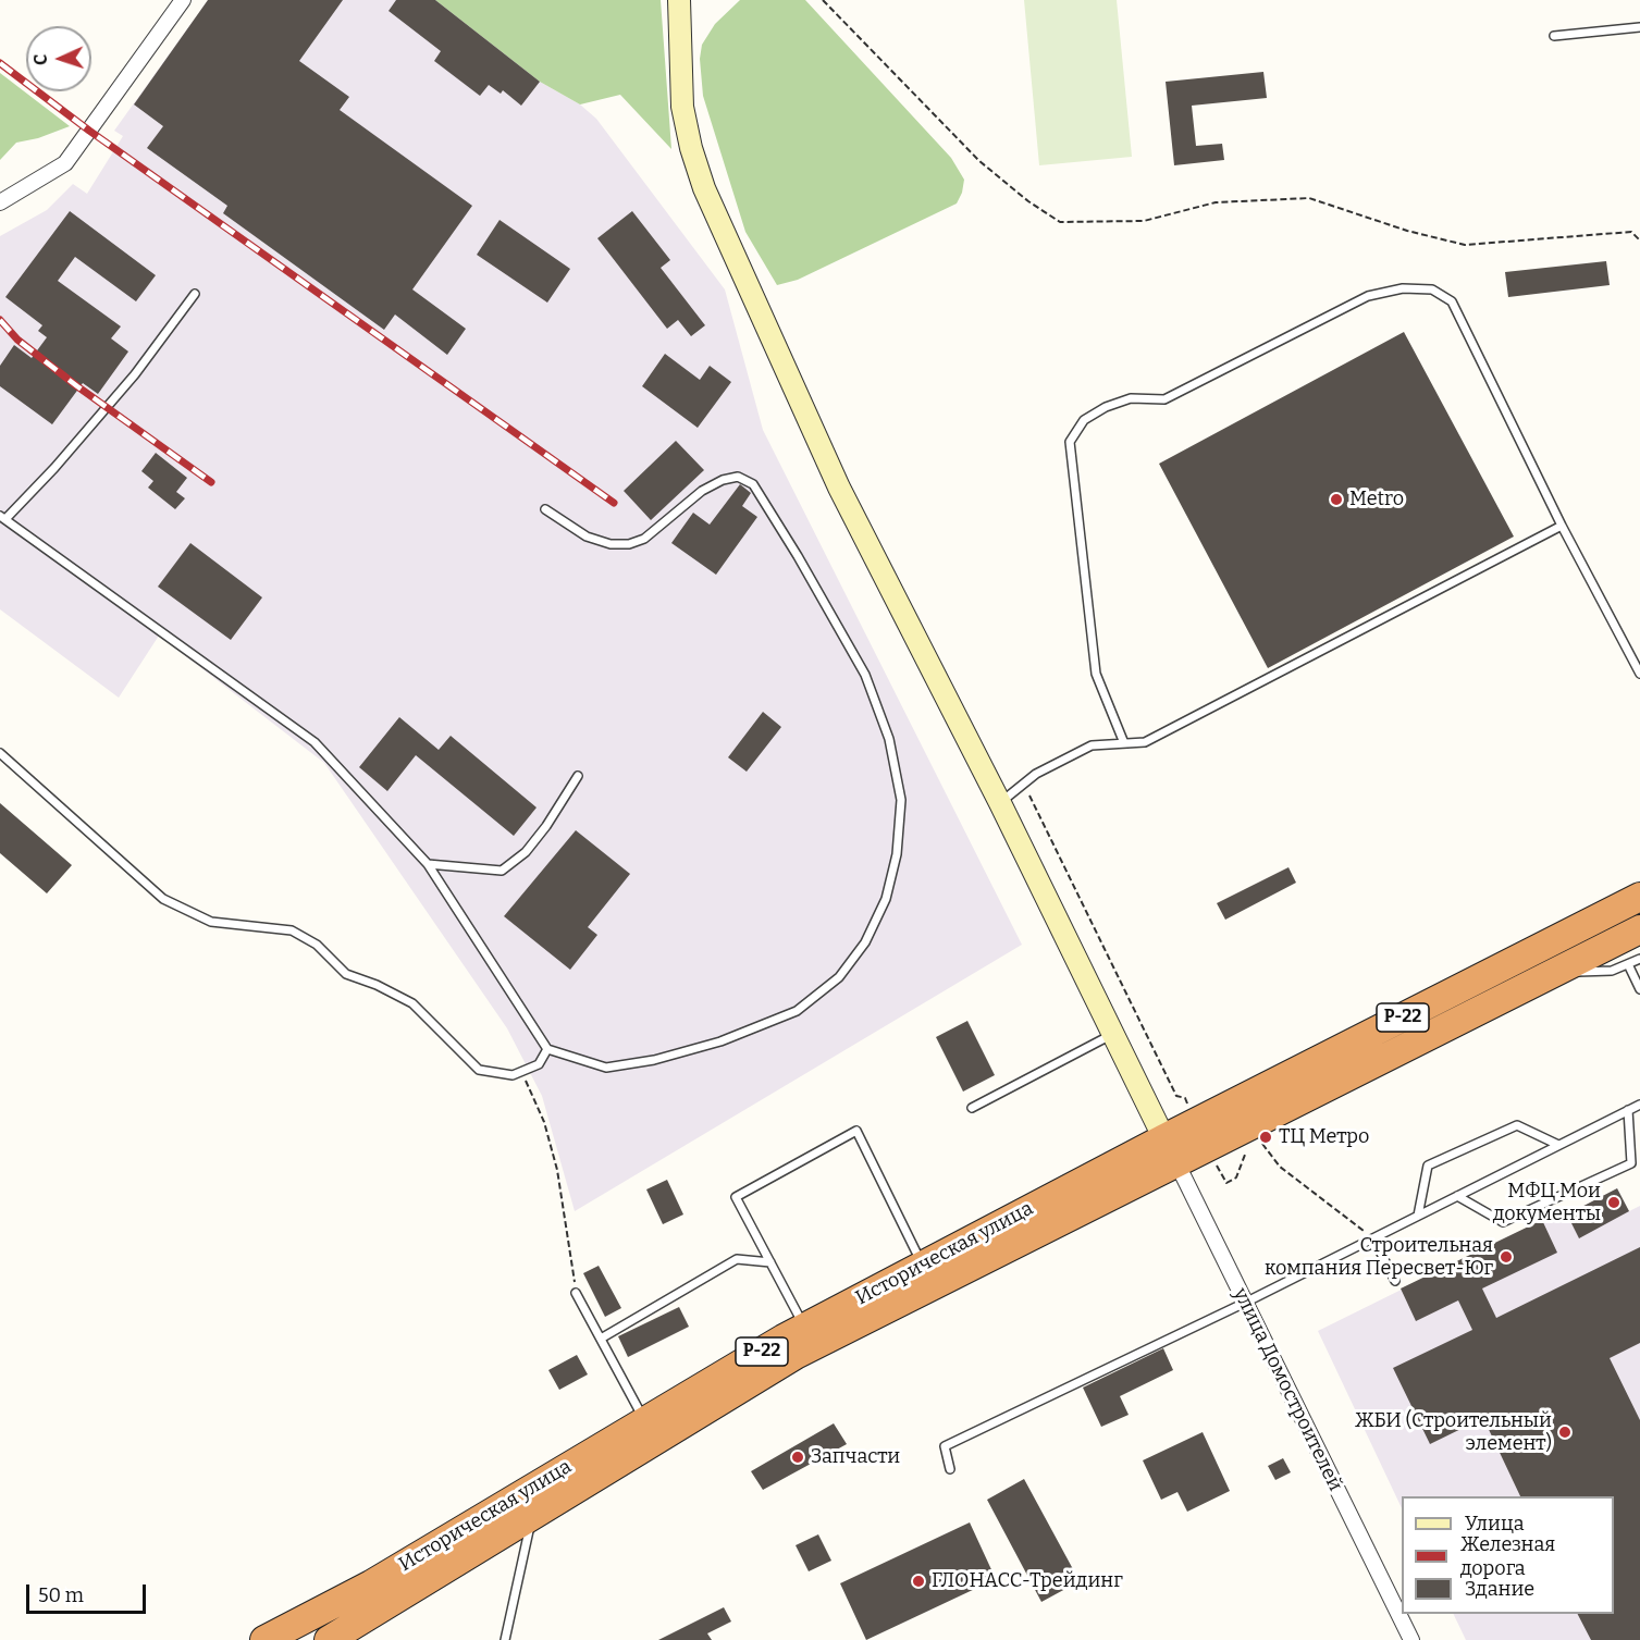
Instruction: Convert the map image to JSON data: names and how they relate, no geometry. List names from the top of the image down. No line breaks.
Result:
{"streets":{"highway":["Р-22","Историческая улица"],"main road":["улица Домостроителей"]},"crossings":[["Историческая улица","улица Домостроителей"]],"places":["Metro","ТЦ Метро","МФЦ Мои документы","Строительная компания Пересвет-Юг","ЖБИ (Строительный элемент)","Запчасти","ГЛОНАСС-Трейдинг"],"legend":["Улица","Железная дорога","Здание"],"scale_bar":"50 m","north":"left"}
